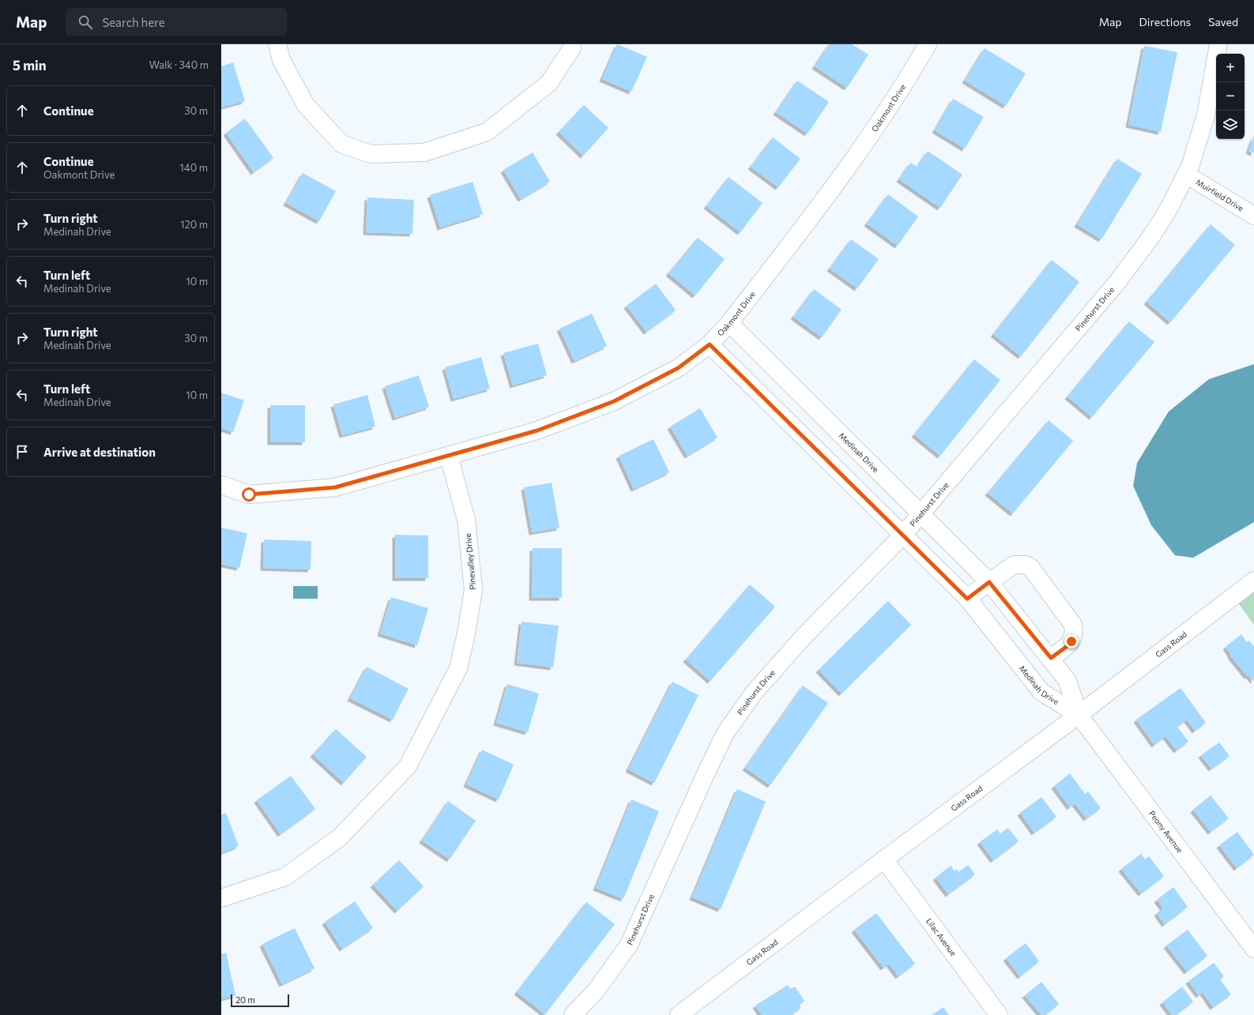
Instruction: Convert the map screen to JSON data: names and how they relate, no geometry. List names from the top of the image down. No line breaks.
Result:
{"streets":{"street":["Oakmont Drive","Muirfield Drive","Pinehurst Drive","Medinah Drive","Pinevalley Drive","Gass Road","Peony Avenue","Lilac Avenue"]},"crossings":[["Oakmont Drive","Medinah Drive"],["Oakmont Drive","Pinevalley Drive"],["Muirfield Drive","Pinehurst Drive"],["Pinehurst Drive","Medinah Drive"],["Medinah Drive","Gass Road"],["Medinah Drive","Peony Avenue"],["Gass Road","Peony Avenue"],["Gass Road","Lilac Avenue"]],"scale_bar":"20 m","page":{"header":"Map","search":"Search here","nav":["Map","Directions","Saved"],"heading":["5 min","Walk · 340 m"],"map_buttons":["+","−"],"list":[["Continue","30 m"],["Continue","Oakmont Drive","140 m"],["Turn right","Medinah Drive","120 m"],["Turn left","Medinah Drive","10 m"],["Turn right","Medinah Drive","30 m"],["Turn left","Medinah Drive","10 m"],"Arrive at destination"],"scale":"20 m"}}
